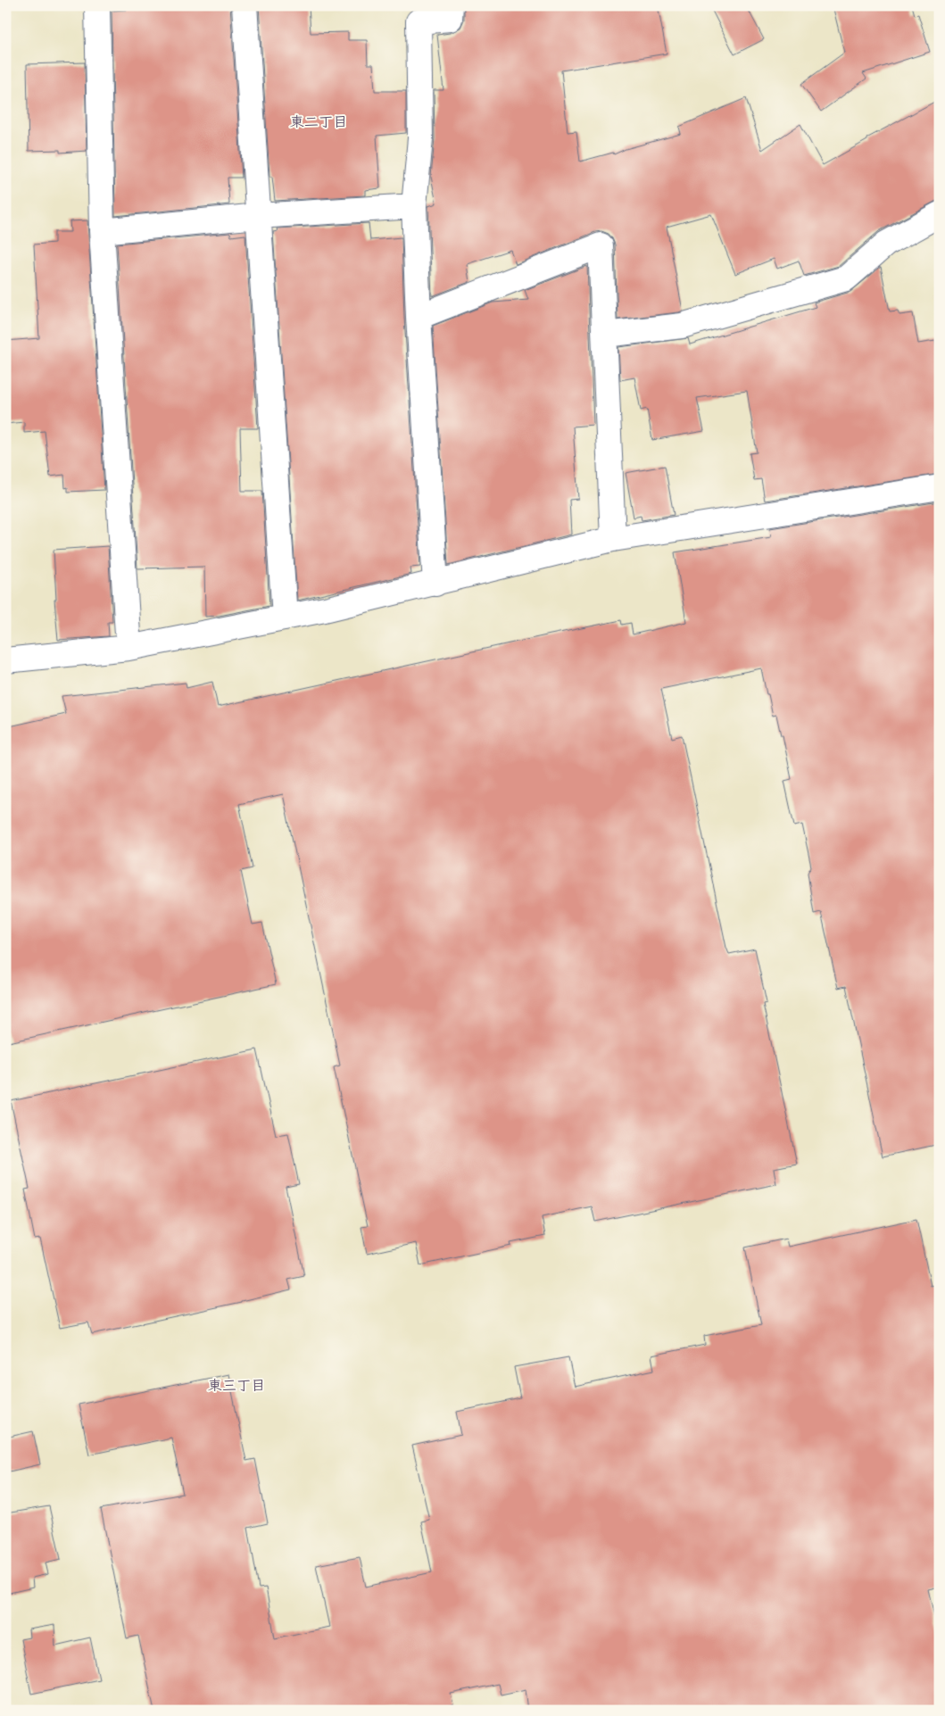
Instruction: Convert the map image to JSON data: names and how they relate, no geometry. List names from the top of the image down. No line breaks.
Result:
{"districts":["東二丁目","東三丁目"]}
